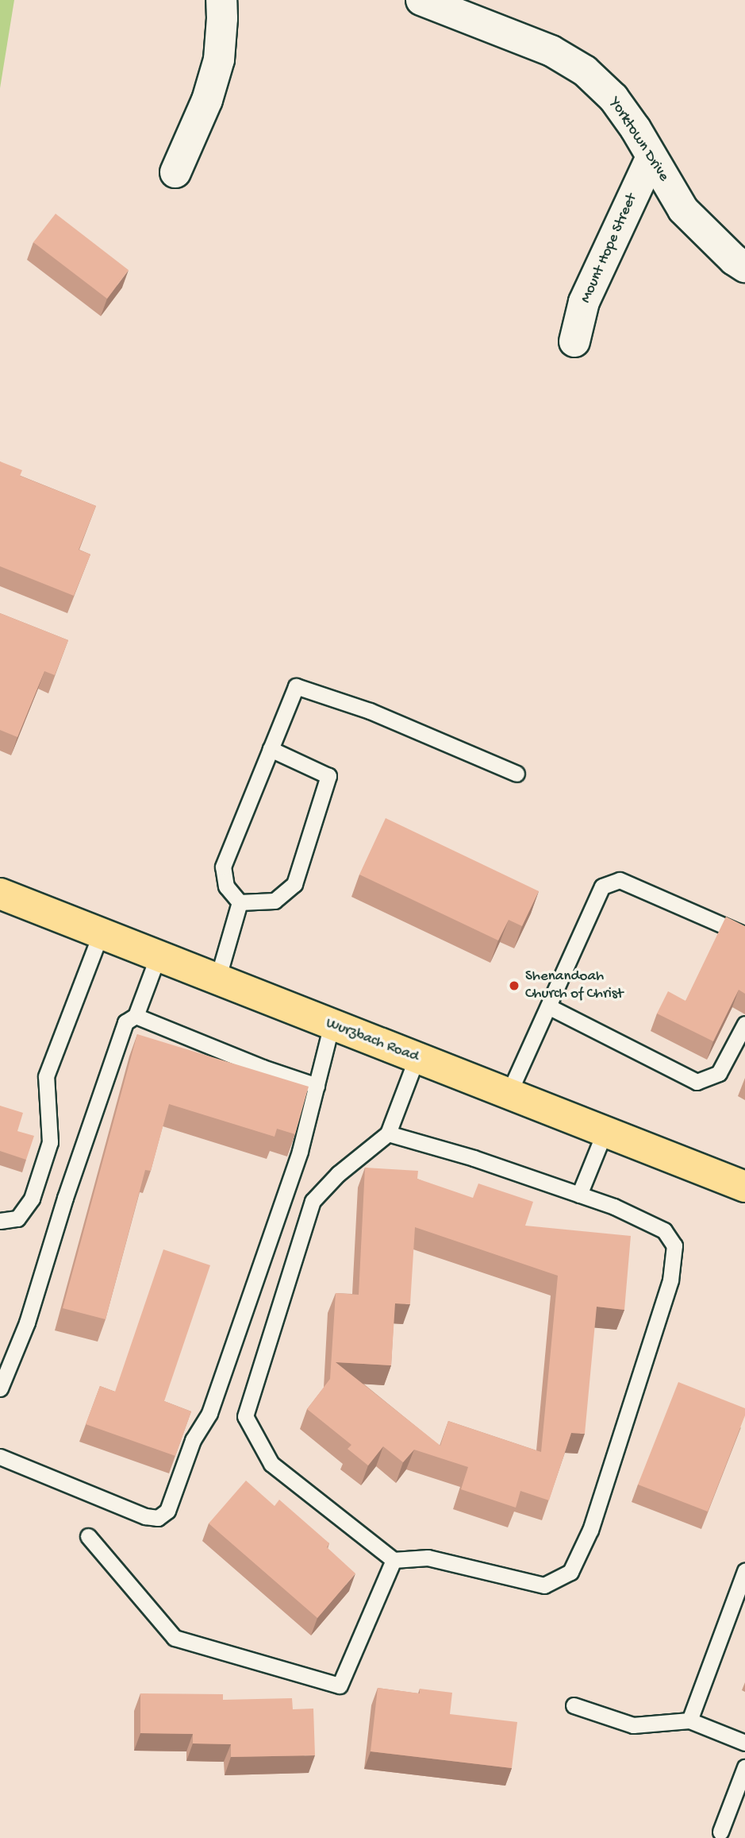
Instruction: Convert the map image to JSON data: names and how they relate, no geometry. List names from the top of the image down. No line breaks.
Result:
{"streets":{"main road":["Wurzbach Road"],"street":["Yorktown Drive","Mount Hope Street"]},"crossings":[["Yorktown Drive","Mount Hope Street"]],"places":["Shenandoah Church of Christ"]}
